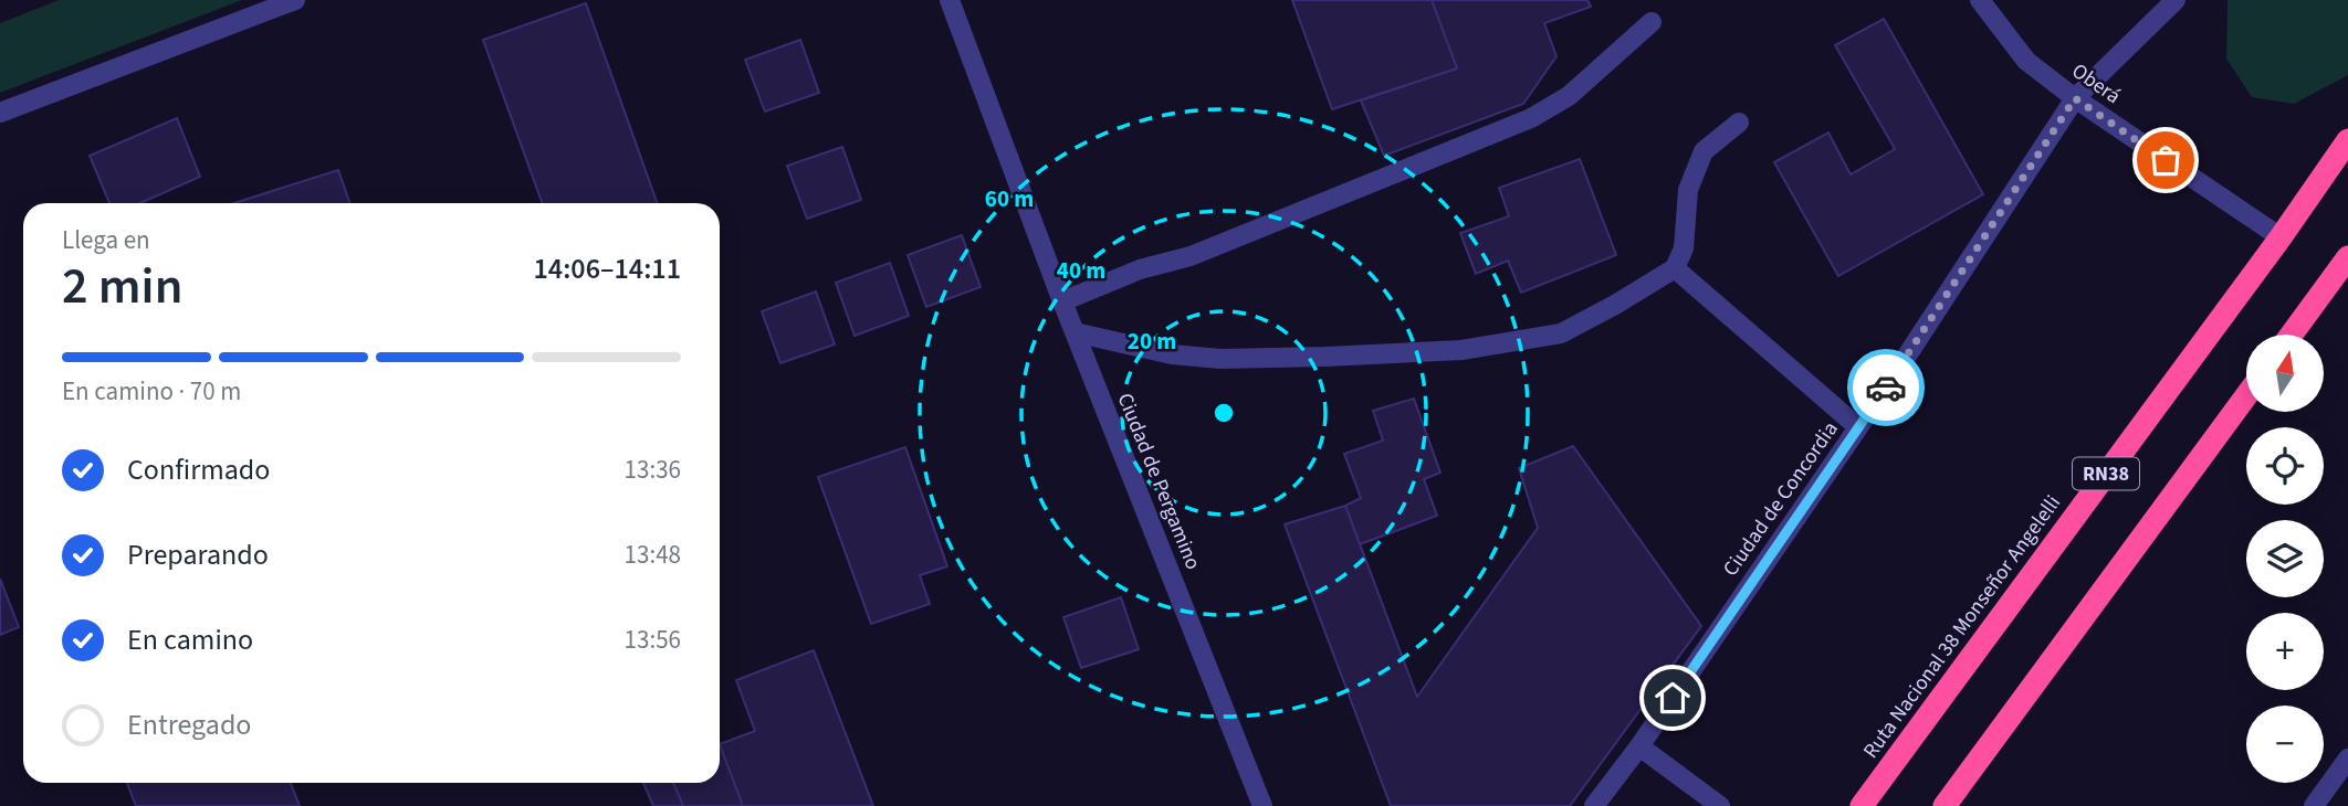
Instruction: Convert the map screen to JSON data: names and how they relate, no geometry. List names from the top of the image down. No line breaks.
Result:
{"streets":{"highway":["RN38","Ruta Nacional 38 Monseñor Angelelli"],"street":["Oberá","Ciudad de Pergamino","Ciudad de Concordia"]},"crossings":[["Oberá","Ciudad de Concordia"],["Oberá","Ruta Nacional 38 Monseñor Angelelli"]],"north":"top","page":{"heading":["2 min","Llega en","14:06–14:11"],"map_buttons":["+","−"],"bar":"En camino · 70 m","list":[["Confirmado","13:36"],["Preparando","13:48"],["En camino","13:56"],"Entregado"]},"rings":["60 m","40 m","20 m"]}
